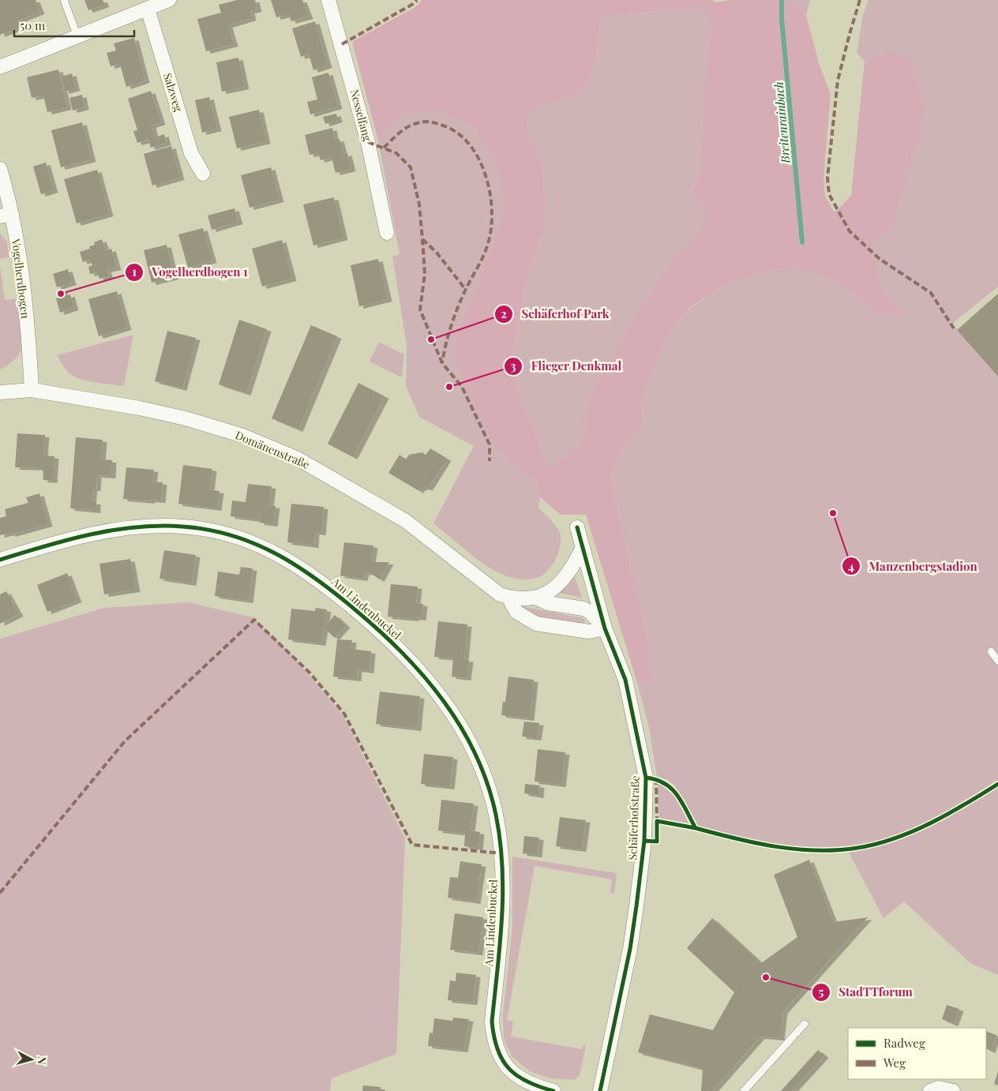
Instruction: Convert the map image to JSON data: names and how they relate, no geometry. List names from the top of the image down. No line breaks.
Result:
{"streets":{"street":["Salzweg","Nesselfang","Vogelherdbogen","Domänenstraße","Am Lindenbuckel","Schäferhofstraße"]},"crossings":[["Vogelherdbogen","Domänenstraße"],["Domänenstraße","Schäferhofstraße"]],"water":["Breitenrainbach"],"places":["Vogelherdbogen 1","Schäferhof Park","Flieger Denkmal","Manzenbergstadion","StadTTforum"],"legend":["Radweg","Weg"],"scale_bar":"50 m","north":"right"}
